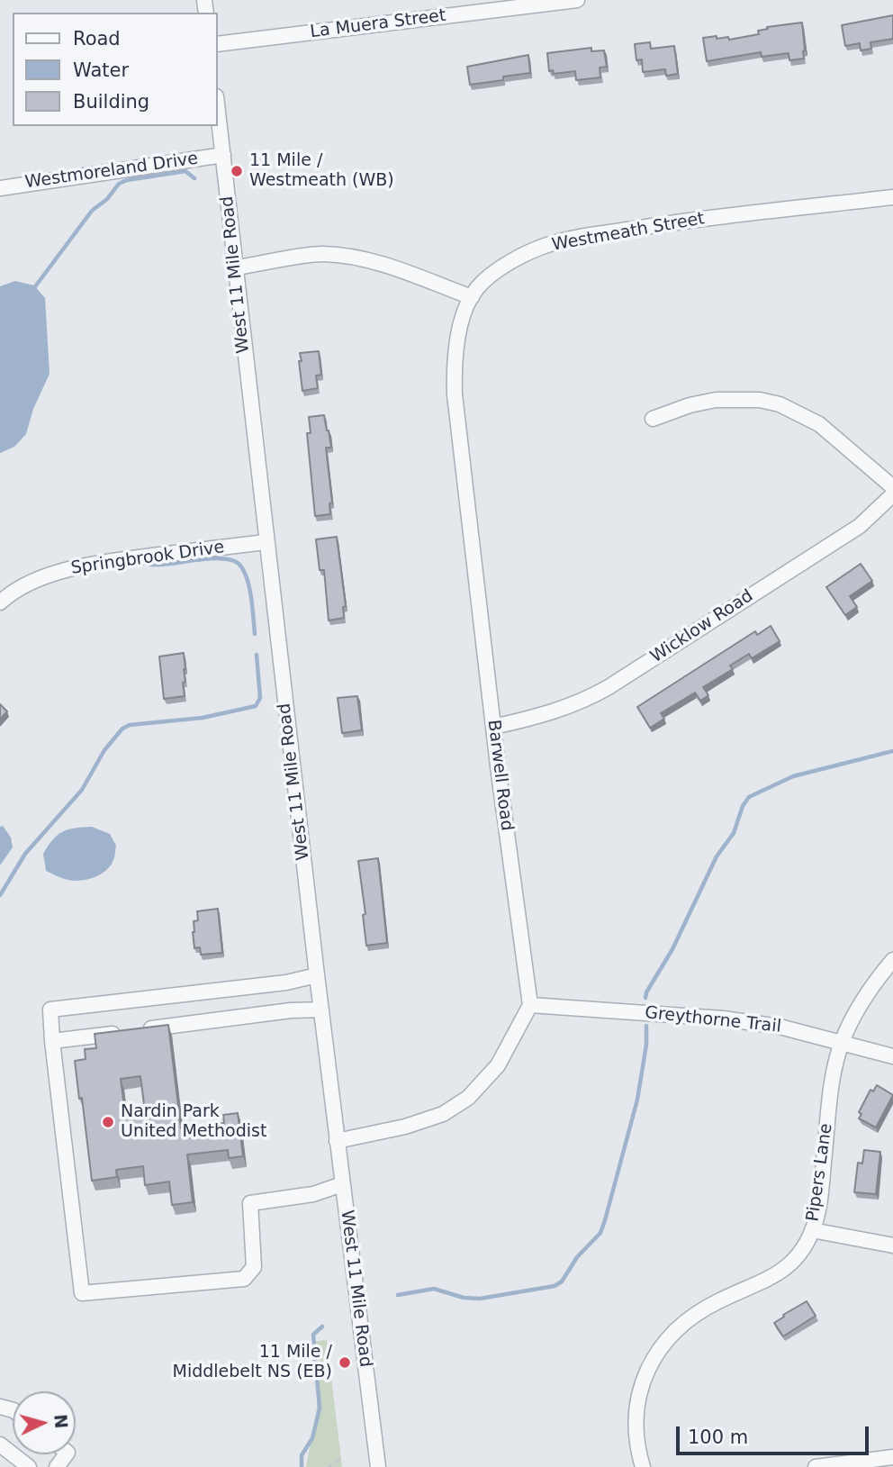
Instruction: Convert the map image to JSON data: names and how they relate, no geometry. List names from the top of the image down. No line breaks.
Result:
{"streets":{"street":["La Muera Street","Westmoreland Drive","Westmeath Street","West 11 Mile Road","Springbrook Drive","Wicklow Road","Barwell Road","Greythorne Trail","Pipers Lane"]},"crossings":[["Westmoreland Drive","West 11 Mile Road"],["Westmeath Street","Barwell Road"],["West 11 Mile Road","Springbrook Drive"],["Wicklow Road","Barwell Road"],["Barwell Road","Greythorne Trail"],["Greythorne Trail","Pipers Lane"]],"places":["11 Mile / Westmeath (WB)","Nardin Park United Methodist","11 Mile / Middlebelt NS (EB)"],"legend":["Road","Water","Building"],"scale_bar":"100 m","north":"right"}
